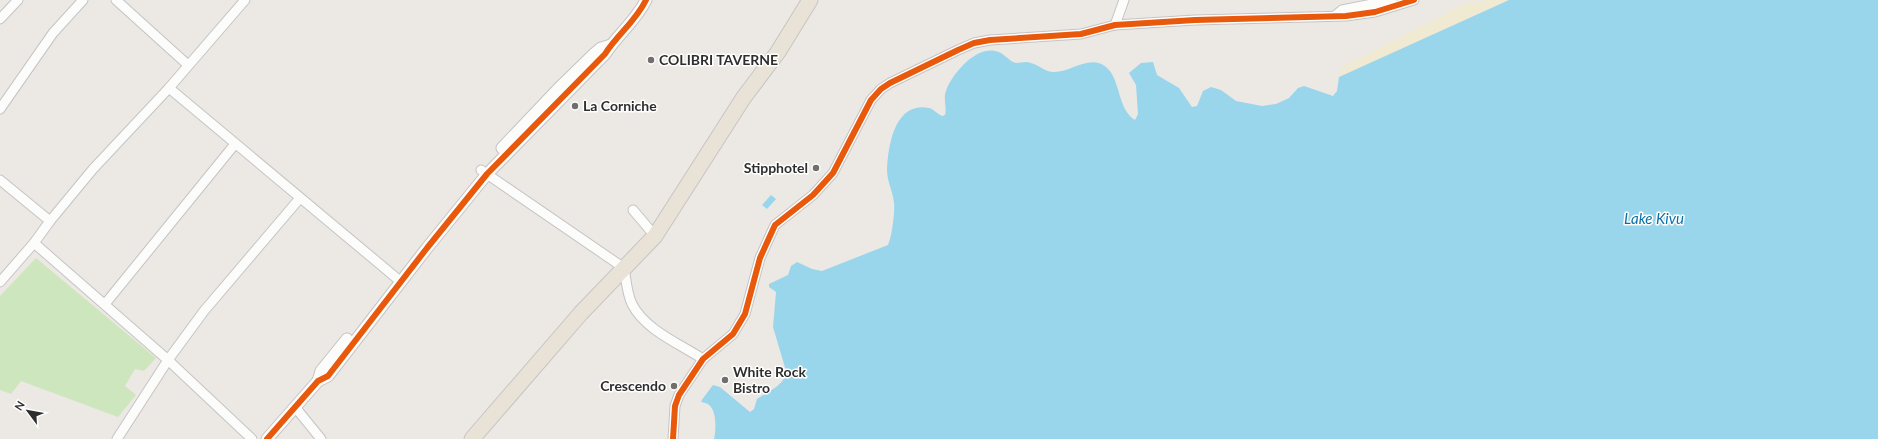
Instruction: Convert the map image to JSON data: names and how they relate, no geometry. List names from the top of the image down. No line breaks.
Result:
{"water":["Lake Kivu"],"places":["COLIBRI TAVERNE","La Corniche","Stipphotel","White Rock Bistro","Crescendo"],"north":"top left"}
